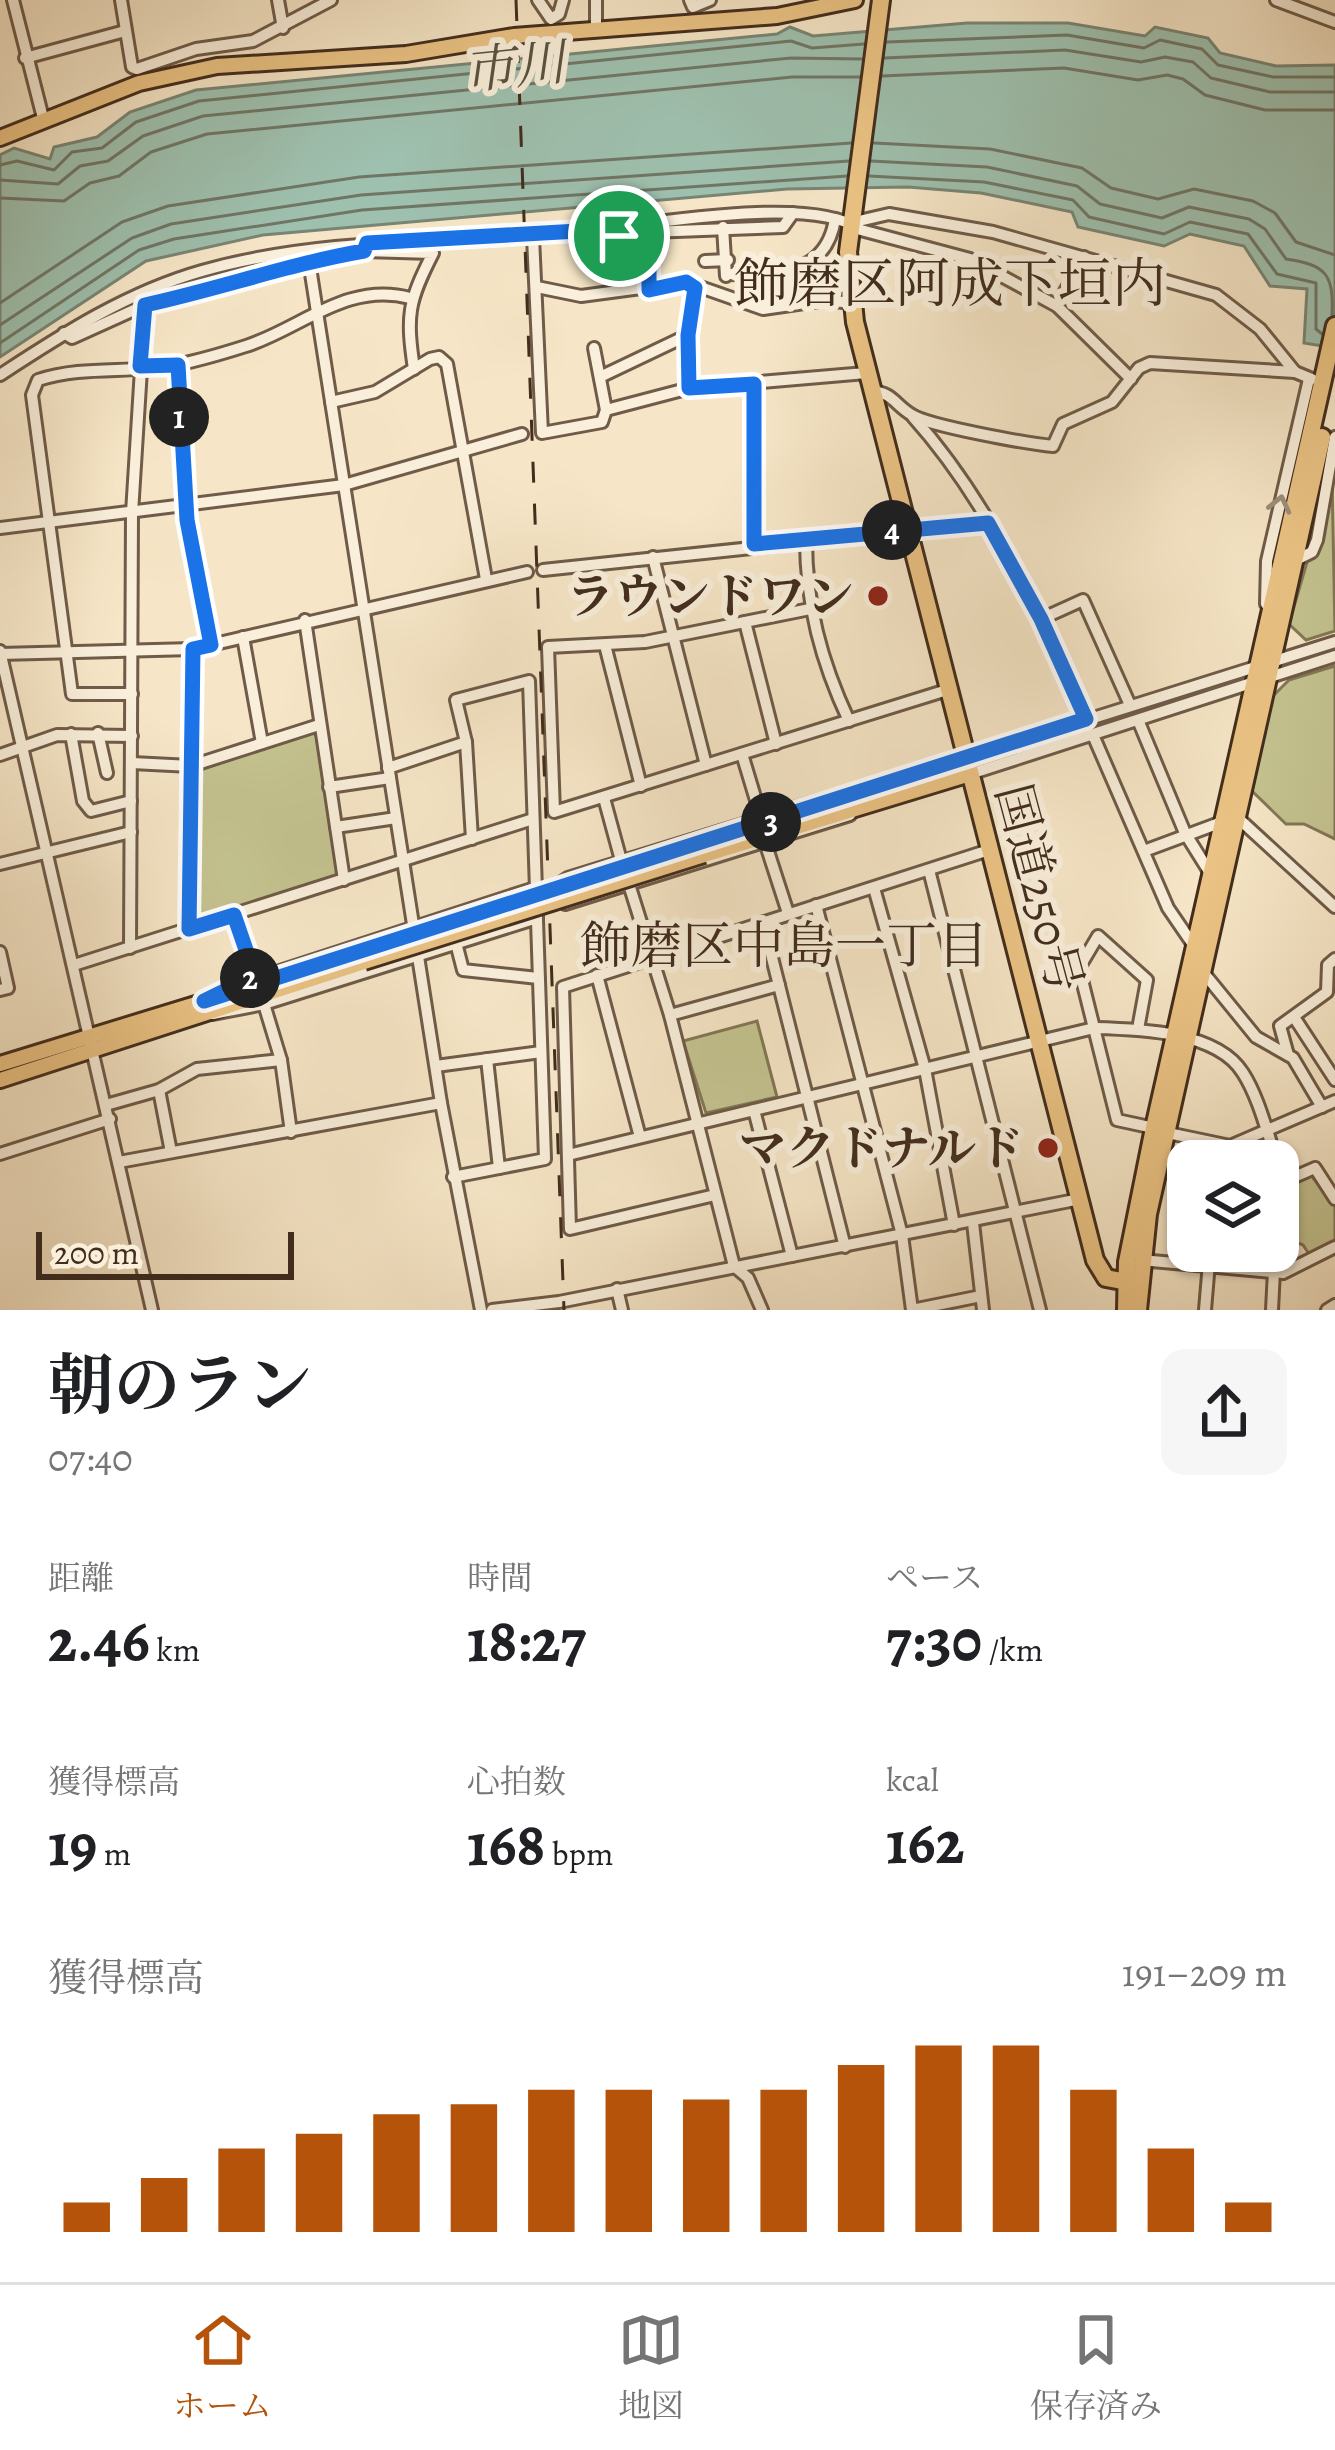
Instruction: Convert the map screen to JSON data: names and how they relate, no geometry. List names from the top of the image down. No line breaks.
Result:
{"streets":{"highway":["国道250号"]},"districts":["飾磨区阿成下垣内","飾磨区中島一丁目"],"water":["市川"],"places":["ラウンドワン","マクドナルド"],"scale_bar":"200 m","page":{"pins":["1","4","3","2"],"scale":"200 m","heading":["朝のラン","07:40"],"stats":[["距離","2.46 km"],["時間","18:27"],["ペース","7:30 /km"],["獲得標高","19 m"],["心拍数","168 bpm"],["kcal","162"]],"chart":["獲得標高","191–209 m"],"tabs":["ホーム","地図","保存済み"]}}
